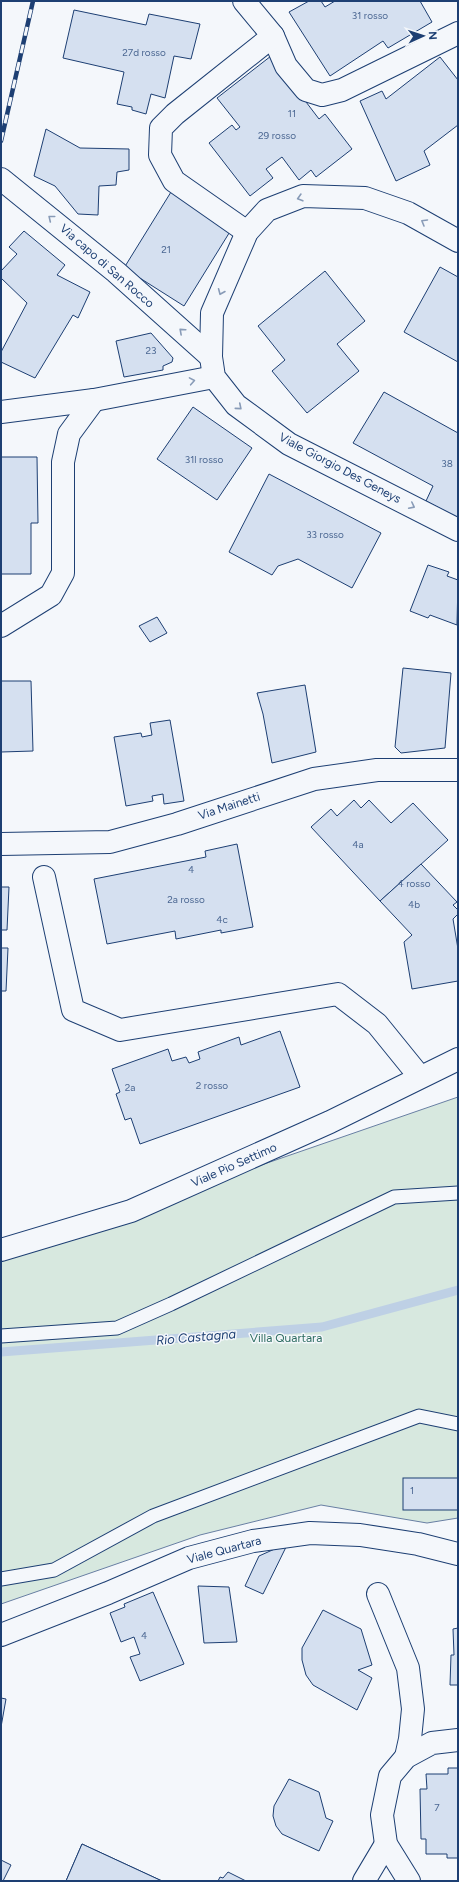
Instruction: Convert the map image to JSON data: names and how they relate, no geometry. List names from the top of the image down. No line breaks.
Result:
{"streets":{"street":["Via capo di San Rocco","Viale Giorgio Des Geneys","Via Mainetti","Viale Pio Settimo","Viale Quartara"]},"crossings":[["Via capo di San Rocco","Viale Giorgio Des Geneys"]],"one_way":["Via capo di San Rocco","Viale Giorgio Des Geneys"],"water":["Rio Castagna"],"parks":["Villa Quartara"],"house_numbers":["31 rosso","27d rosso","11","29 rosso","21","23","31l rosso","38","33 rosso","4a","4","4 rosso","2a rosso","4b","4c","2 rosso","2a","1","4","7"],"north":"right"}
